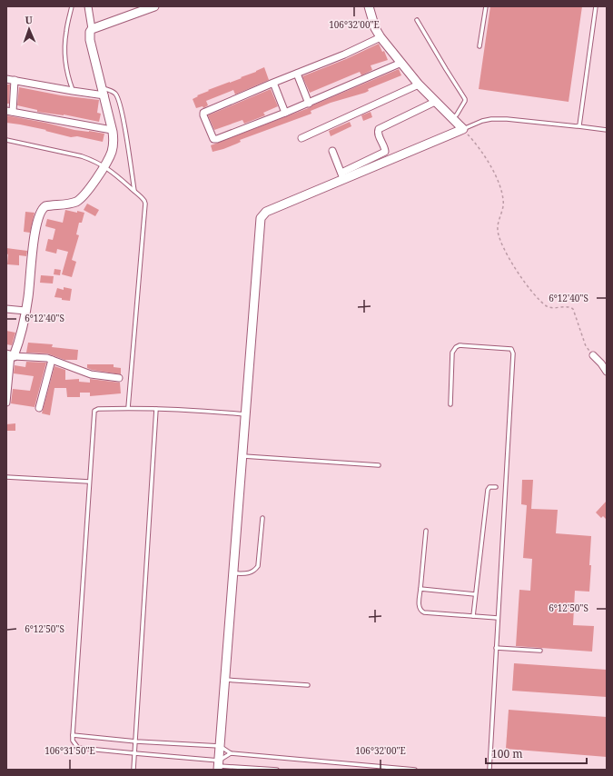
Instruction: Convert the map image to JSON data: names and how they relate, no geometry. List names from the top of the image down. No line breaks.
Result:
{"scale_bar":"100 m","north":"top","coordinates":["106°32'00\"E","6°12'40\"S","6°12'50\"S","106°31'50\"E"]}
